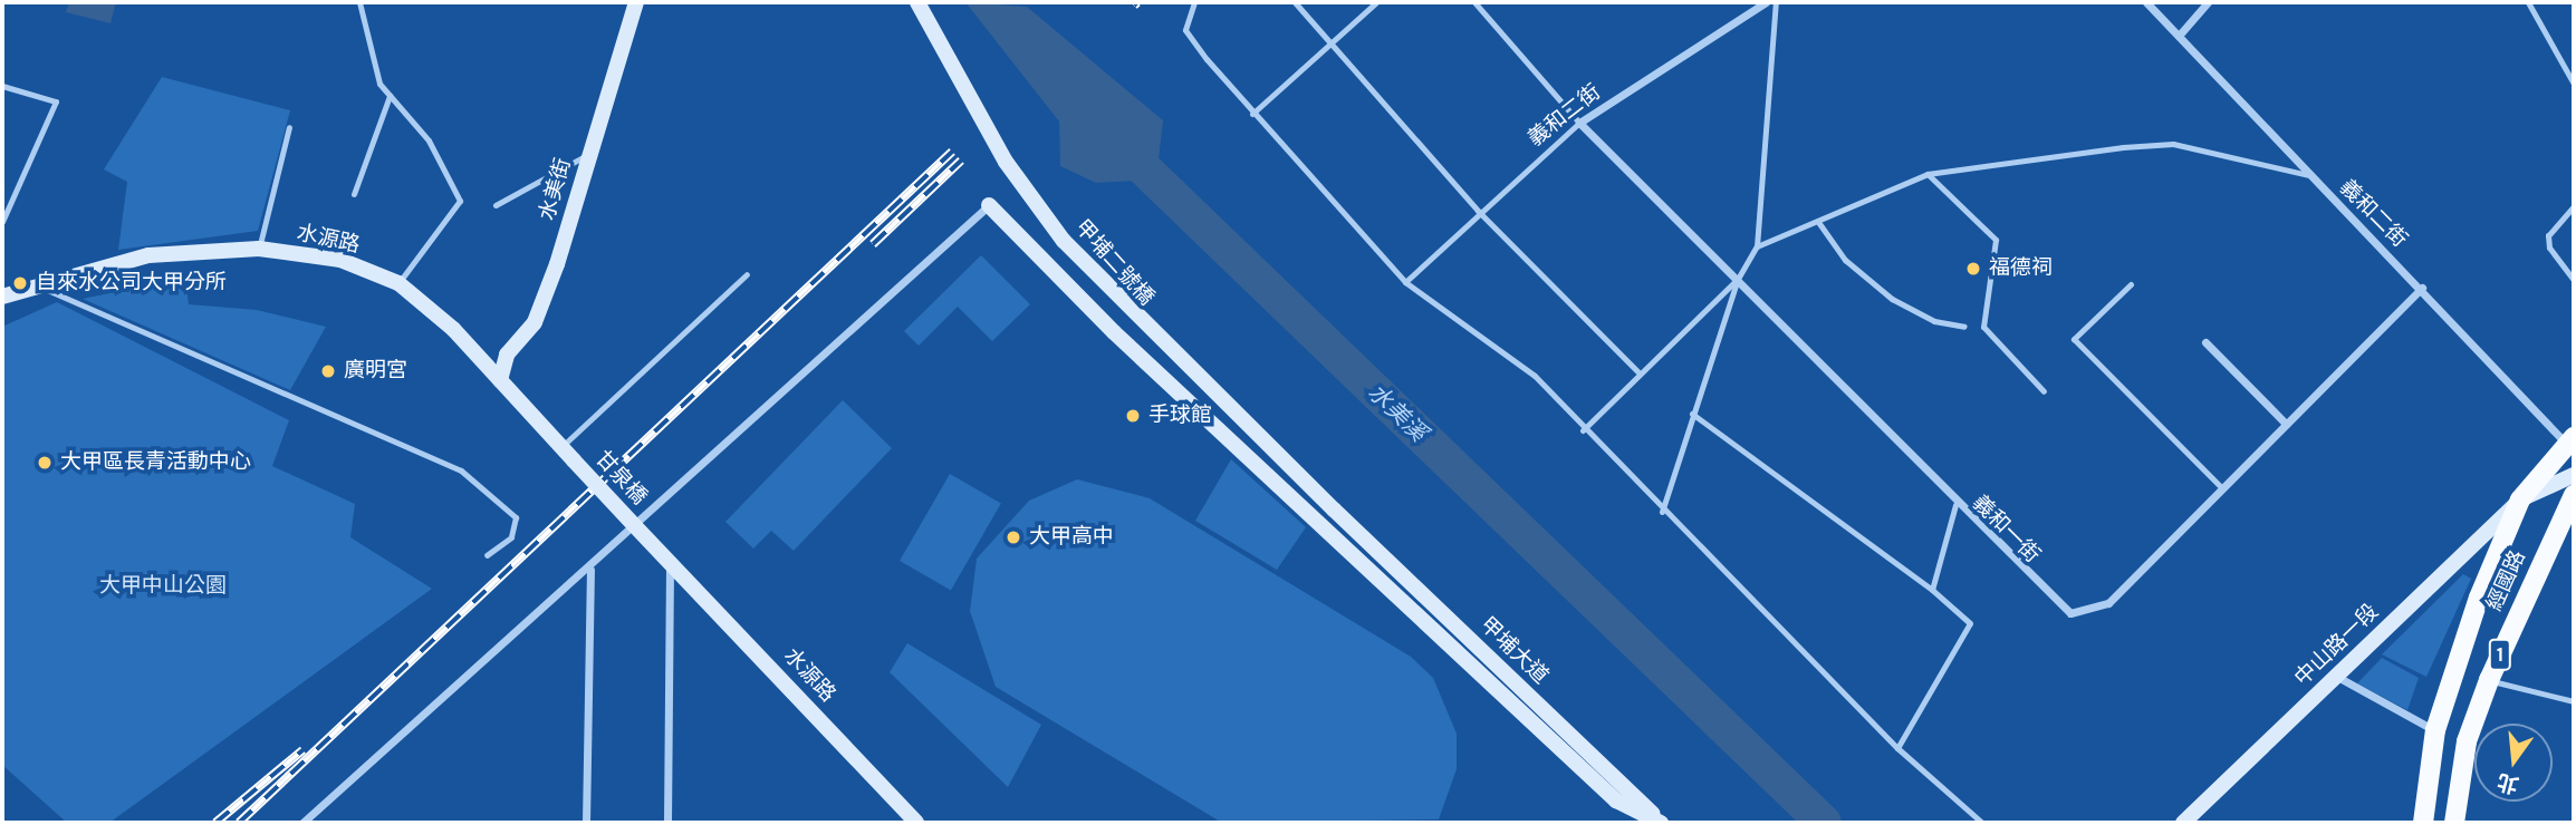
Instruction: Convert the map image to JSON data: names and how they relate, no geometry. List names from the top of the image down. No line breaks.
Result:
{"streets":{"main road":["經國路","中山路一段","1"],"street":["義和二街","水美街","水源路","甲埔二號橋","甘泉橋","義和一街","甲埔大道"]},"crossings":[["義和二街","義和一街"],["義和二街","中山路一段"],["水美街","水源路"],["水源路","甘泉橋"],["甲埔二號橋","甲埔大道"],["經國路","中山路一段"]],"water":["水美溪"],"parks":["大甲中山公園"],"places":["福德祠","自來水公司大甲分所","廣明宮","手球館","大甲區長青活動中心","大甲高中"],"north":"bottom"}
